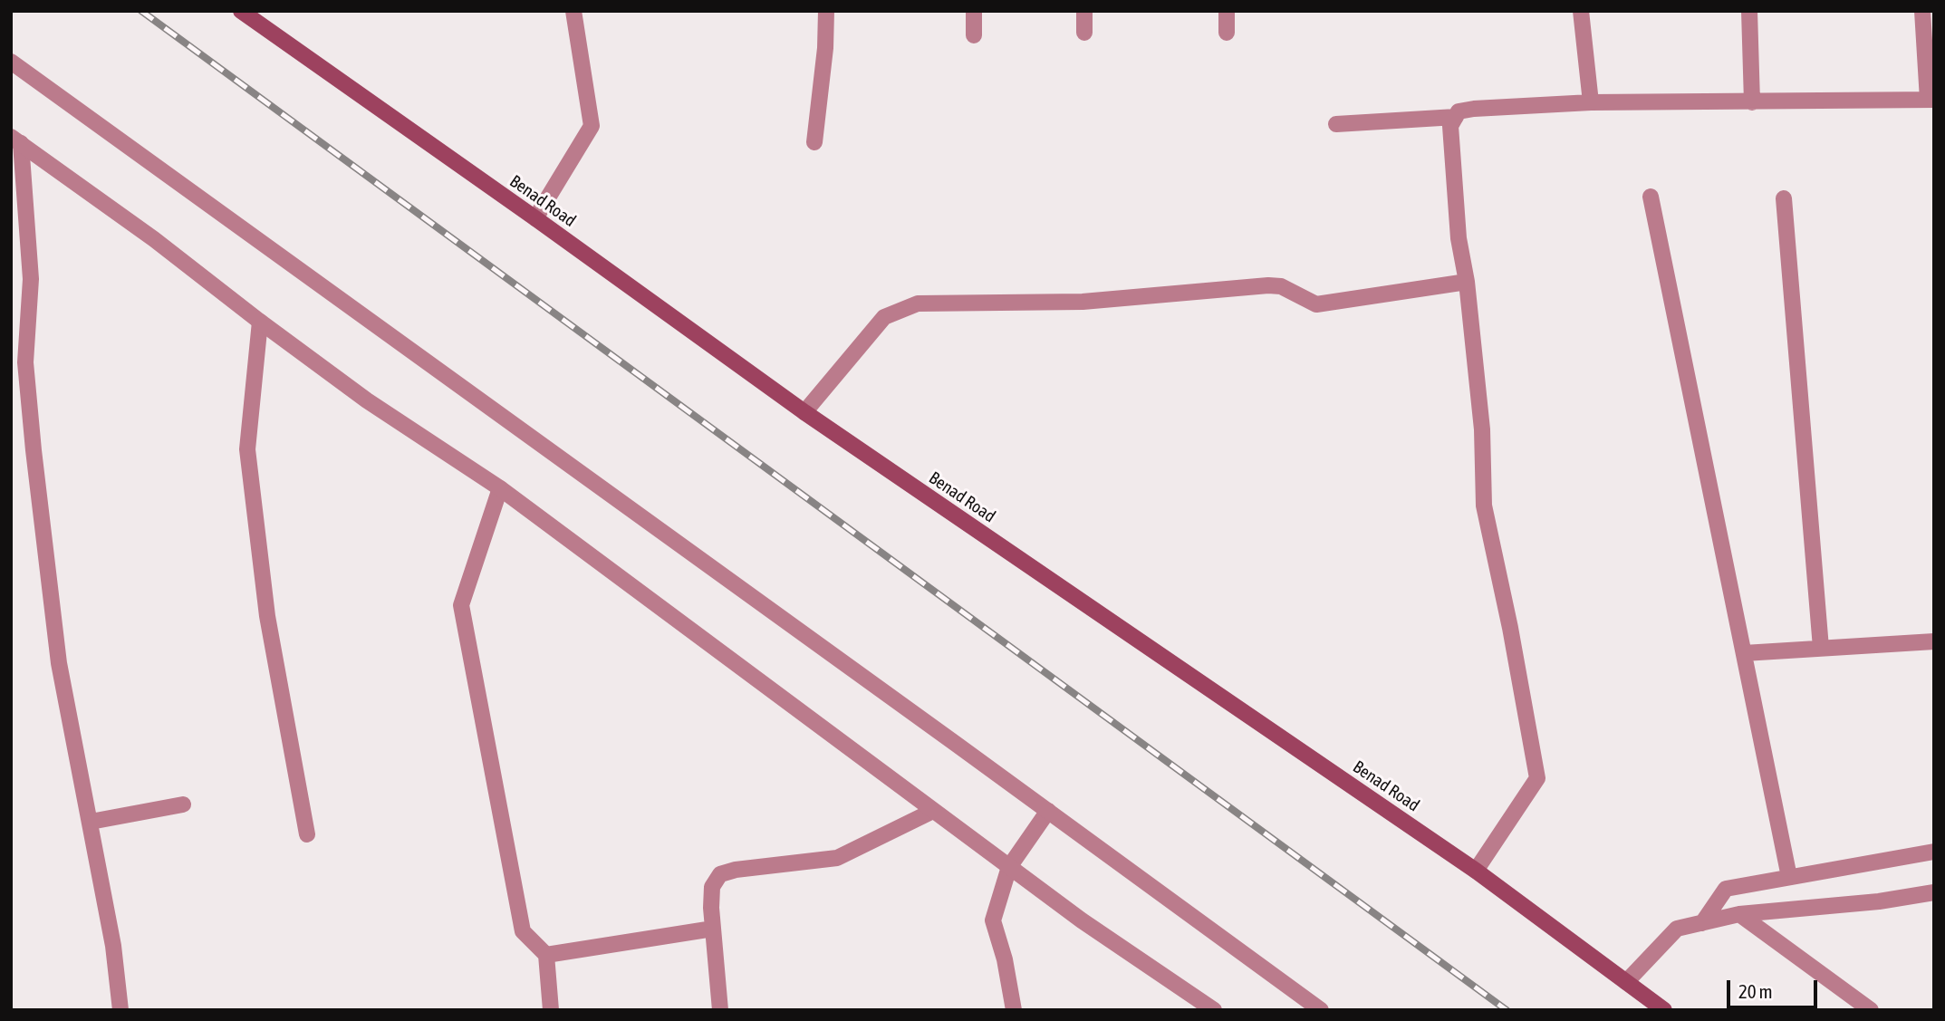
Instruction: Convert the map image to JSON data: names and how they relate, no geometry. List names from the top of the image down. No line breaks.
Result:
{"streets":{"main road":["Benad Road"]},"scale_bar":"20 m"}
